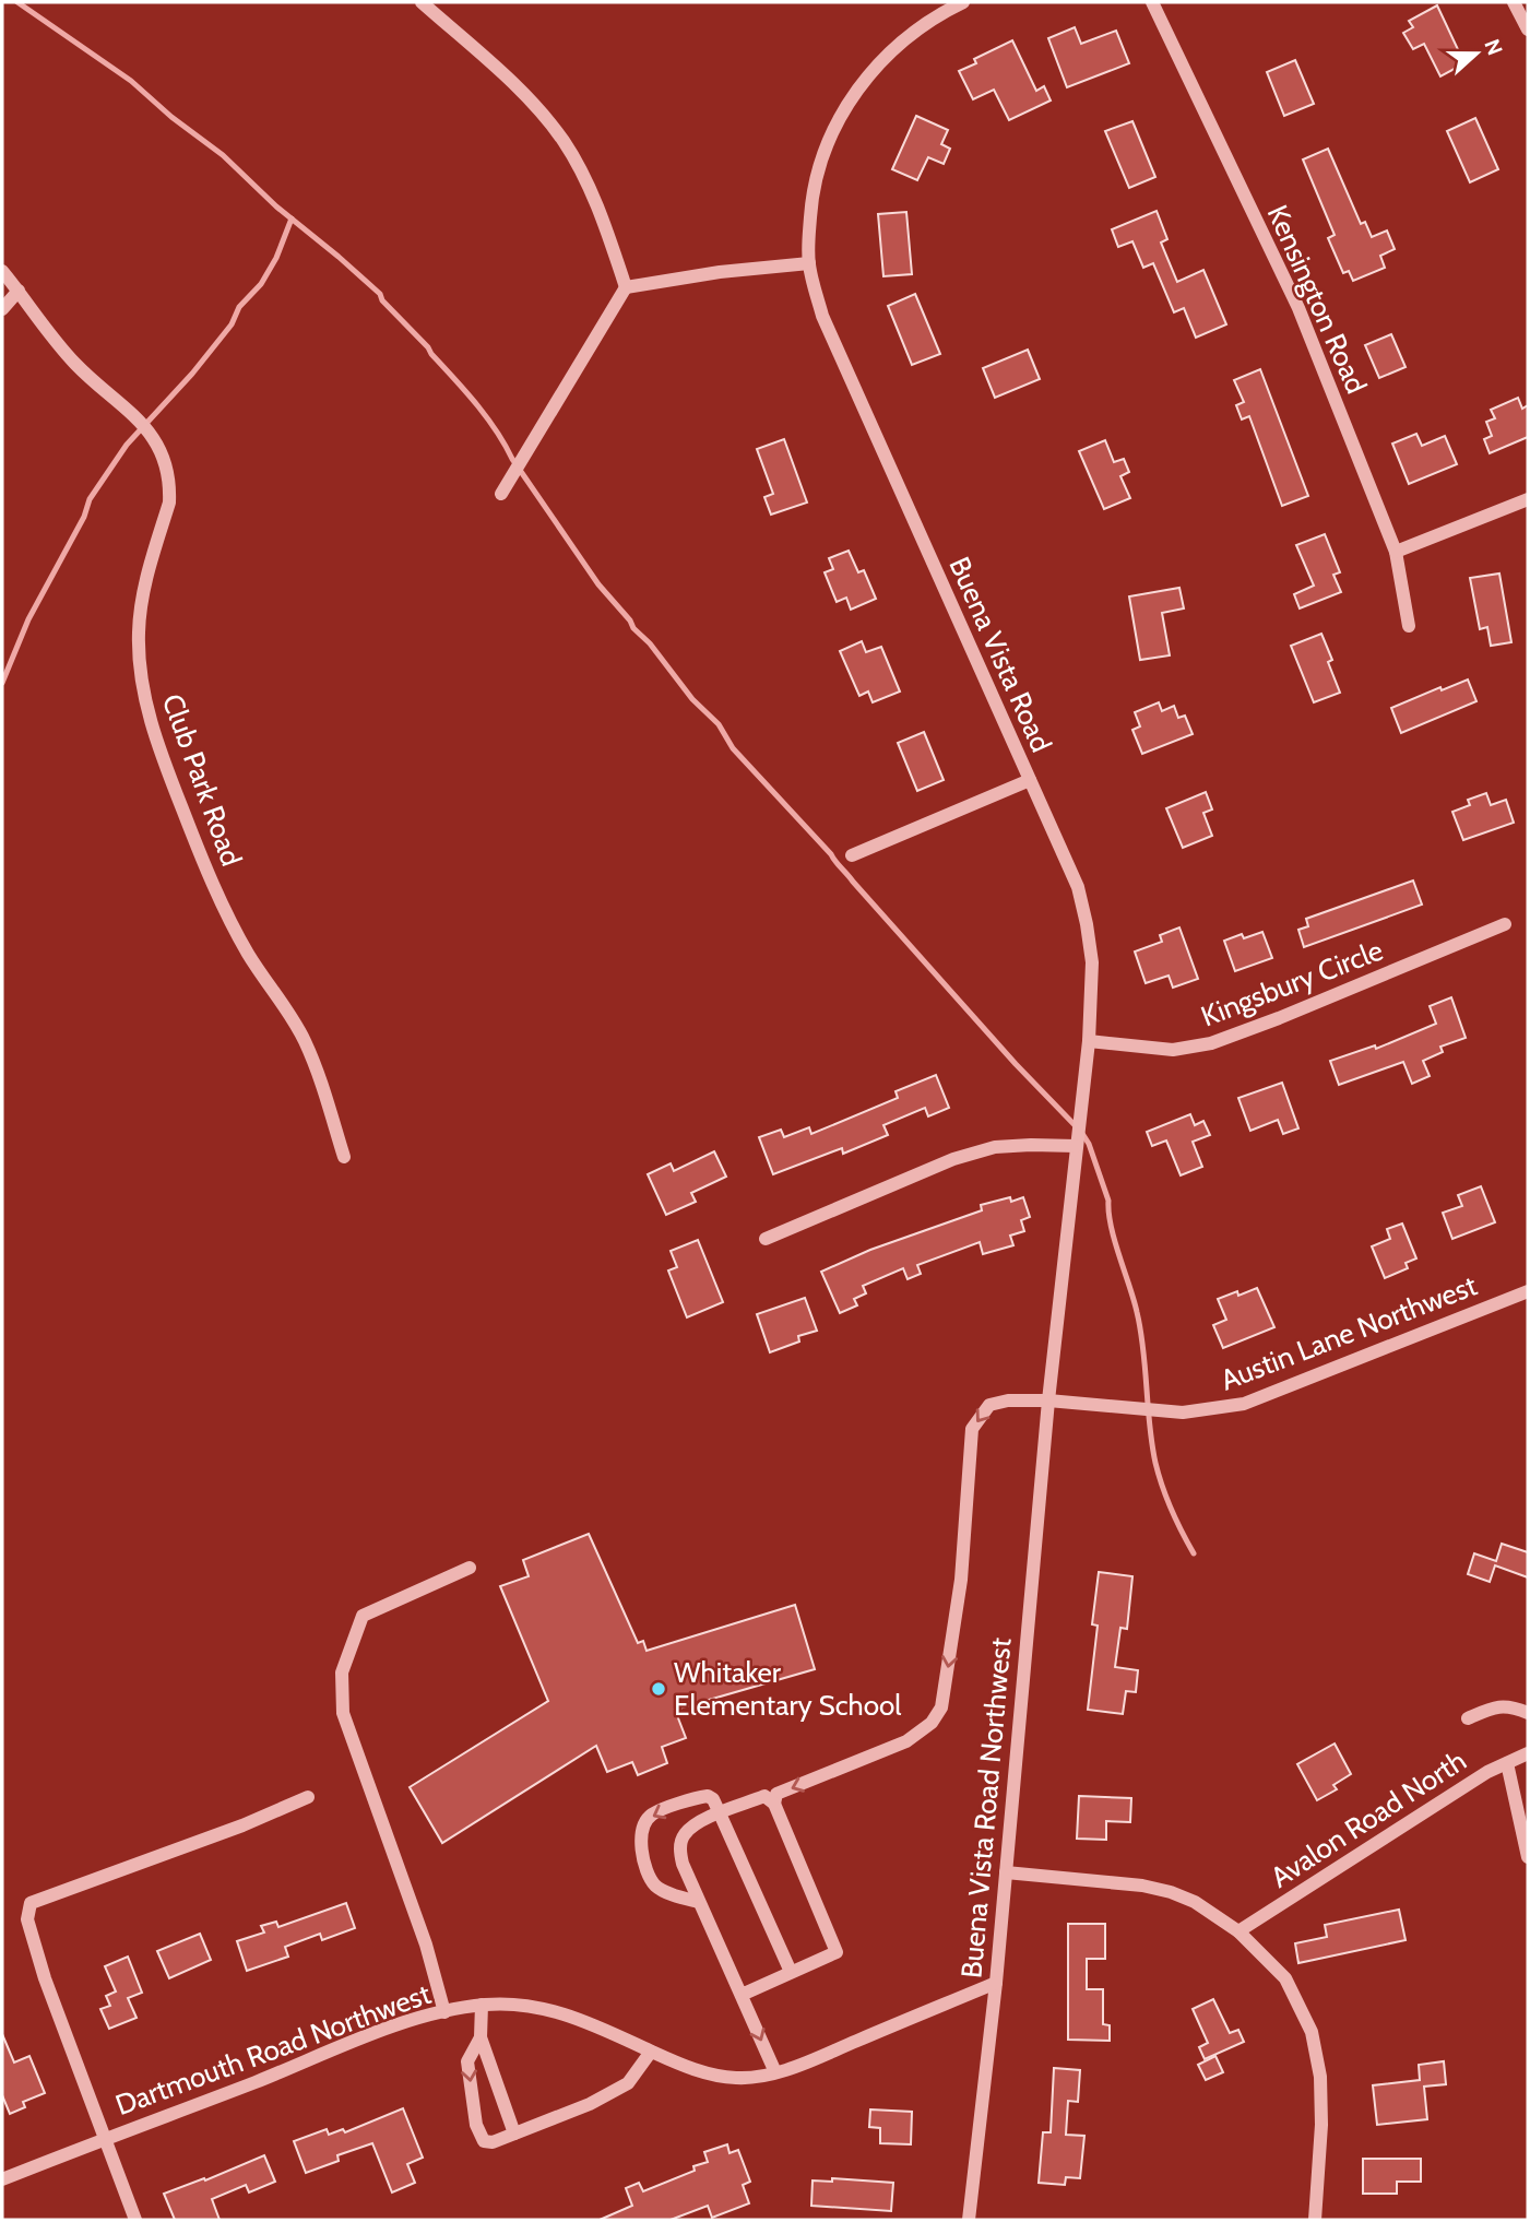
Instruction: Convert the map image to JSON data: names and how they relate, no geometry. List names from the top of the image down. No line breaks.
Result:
{"streets":{"street":["Kensington Road","Buena Vista Road","Club Park Road","Kingsbury Circle","Austin Lane Northwest","Buena Vista Road Northwest","Avalon Road North","Dartmouth Road Northwest"]},"crossings":[["Buena Vista Road","Kingsbury Circle"],["Buena Vista Road","Austin Lane Northwest"],["Buena Vista Road","Buena Vista Road Northwest"],["Austin Lane Northwest","Buena Vista Road Northwest"],["Buena Vista Road Northwest","Dartmouth Road Northwest"]],"one_way":["Austin Lane Northwest"],"places":["Whitaker Elementary School"],"north":"right"}
